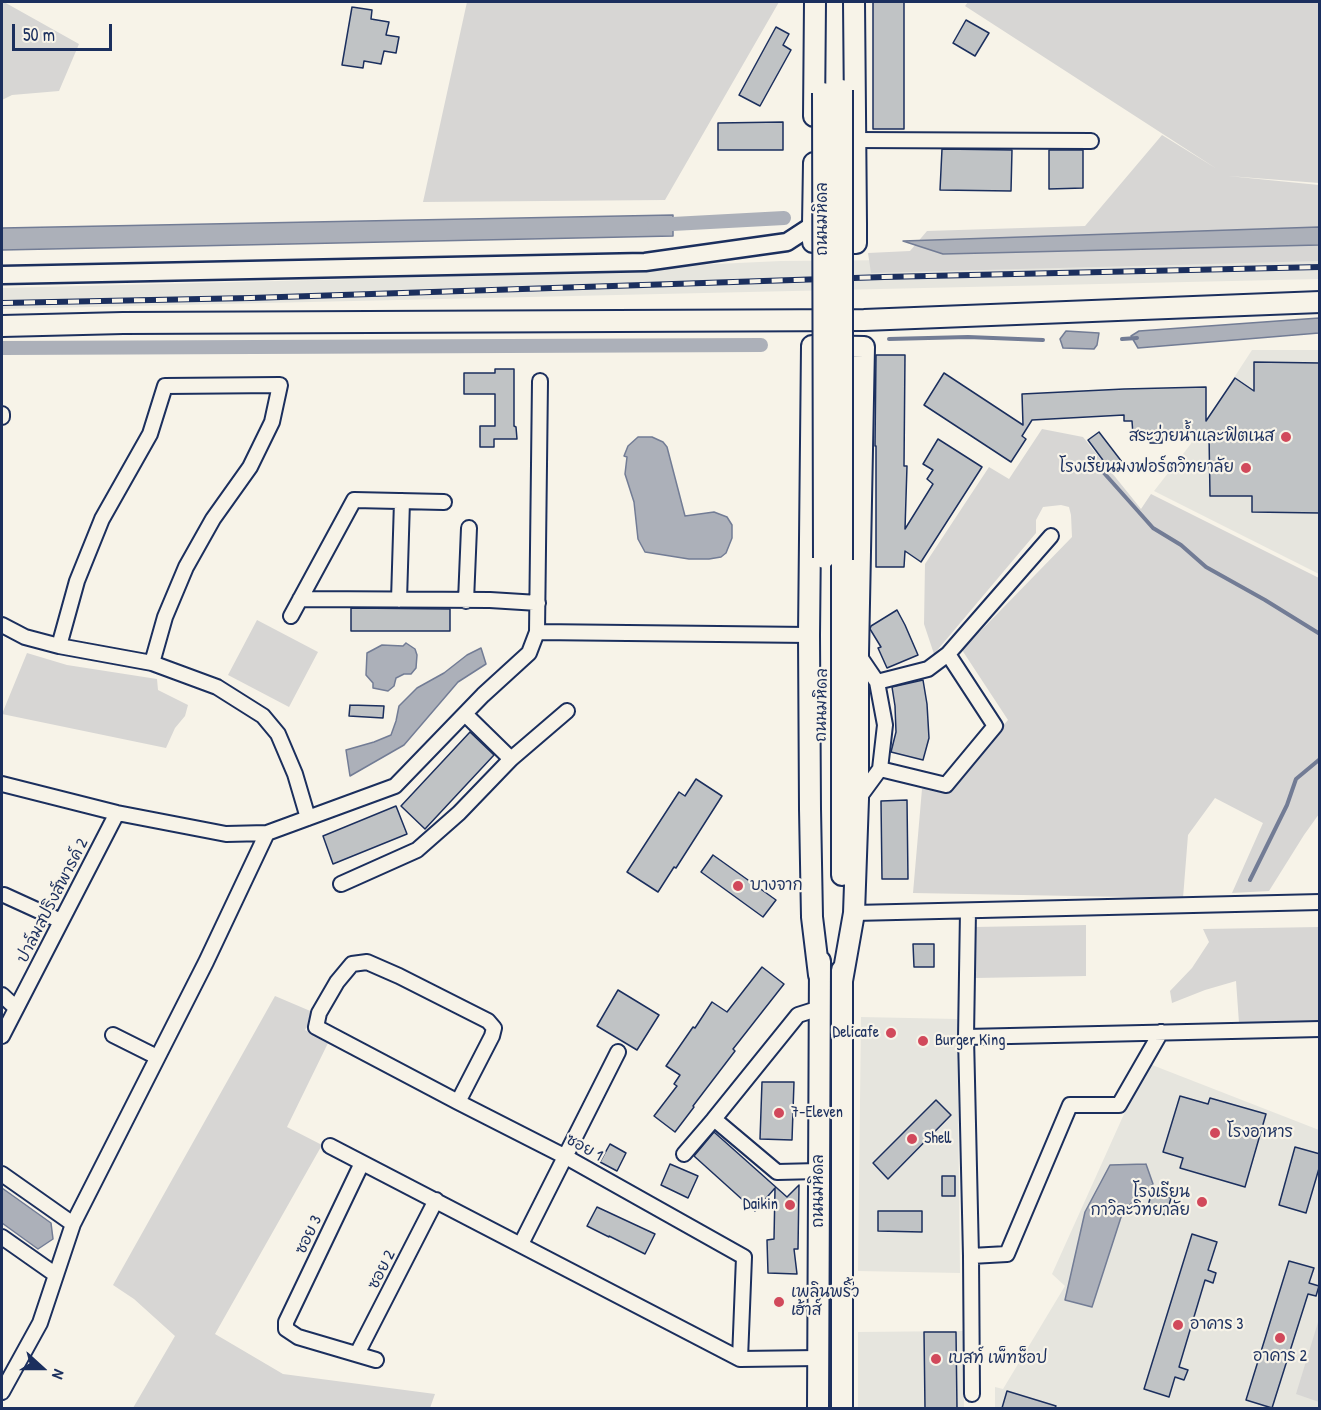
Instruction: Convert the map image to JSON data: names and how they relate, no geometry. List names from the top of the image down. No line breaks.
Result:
{"streets":{"main road":["ถนนมหิดล"],"street":["ปาล์มสปริงส์พารค์ 2","ซอย 1","ซอย 3","ซอย 2"]},"crossings":[["ซอย 3","ซอย 2"]],"places":["สระว่ายน้ำและฟิตเนส","โรงเรียนมงฟอร์ตวิทยาลัย","บางจาก","Delicafe","Burger King","7-Eleven","โรงอาหาร","Shell","โรงเรียน กาวิละวิทยาลัย","Daikin","เพลินพริ้ว เฮ้าส์","อาคาร 3","อาคาร 2","เบสท์ เพ็ทช็อป"],"scale_bar":"50 m","north":"right"}
